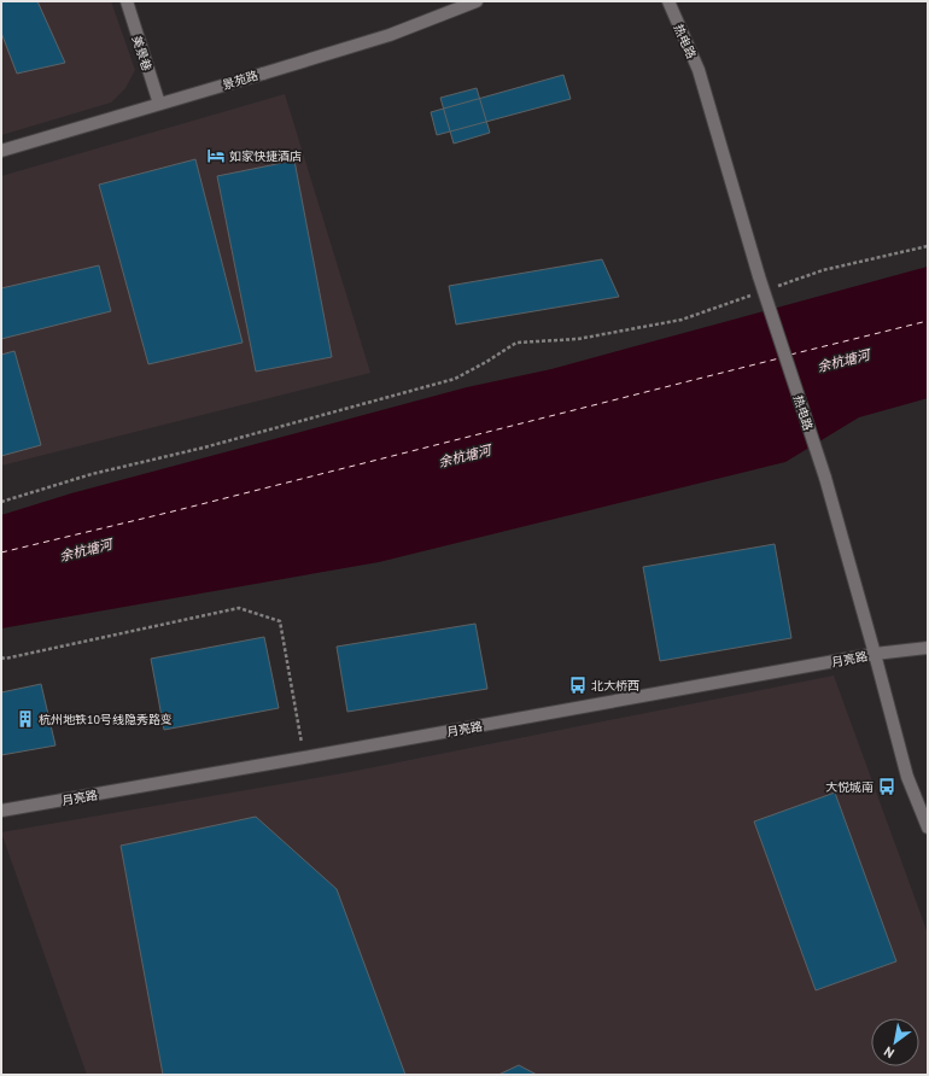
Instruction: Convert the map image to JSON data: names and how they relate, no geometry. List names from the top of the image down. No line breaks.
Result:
{"streets":{"street":["热电路","美景巷","景苑路","月亮路"]},"crossings":[["热电路","月亮路"],["美景巷","景苑路"]],"water":["余杭塘河"],"places":{"hotel":["如家快捷酒店"],"bus stop":["北大桥西","大悦城南"],"building":["杭州地铁10号线隐秀路变"]},"north":"bottom left"}
